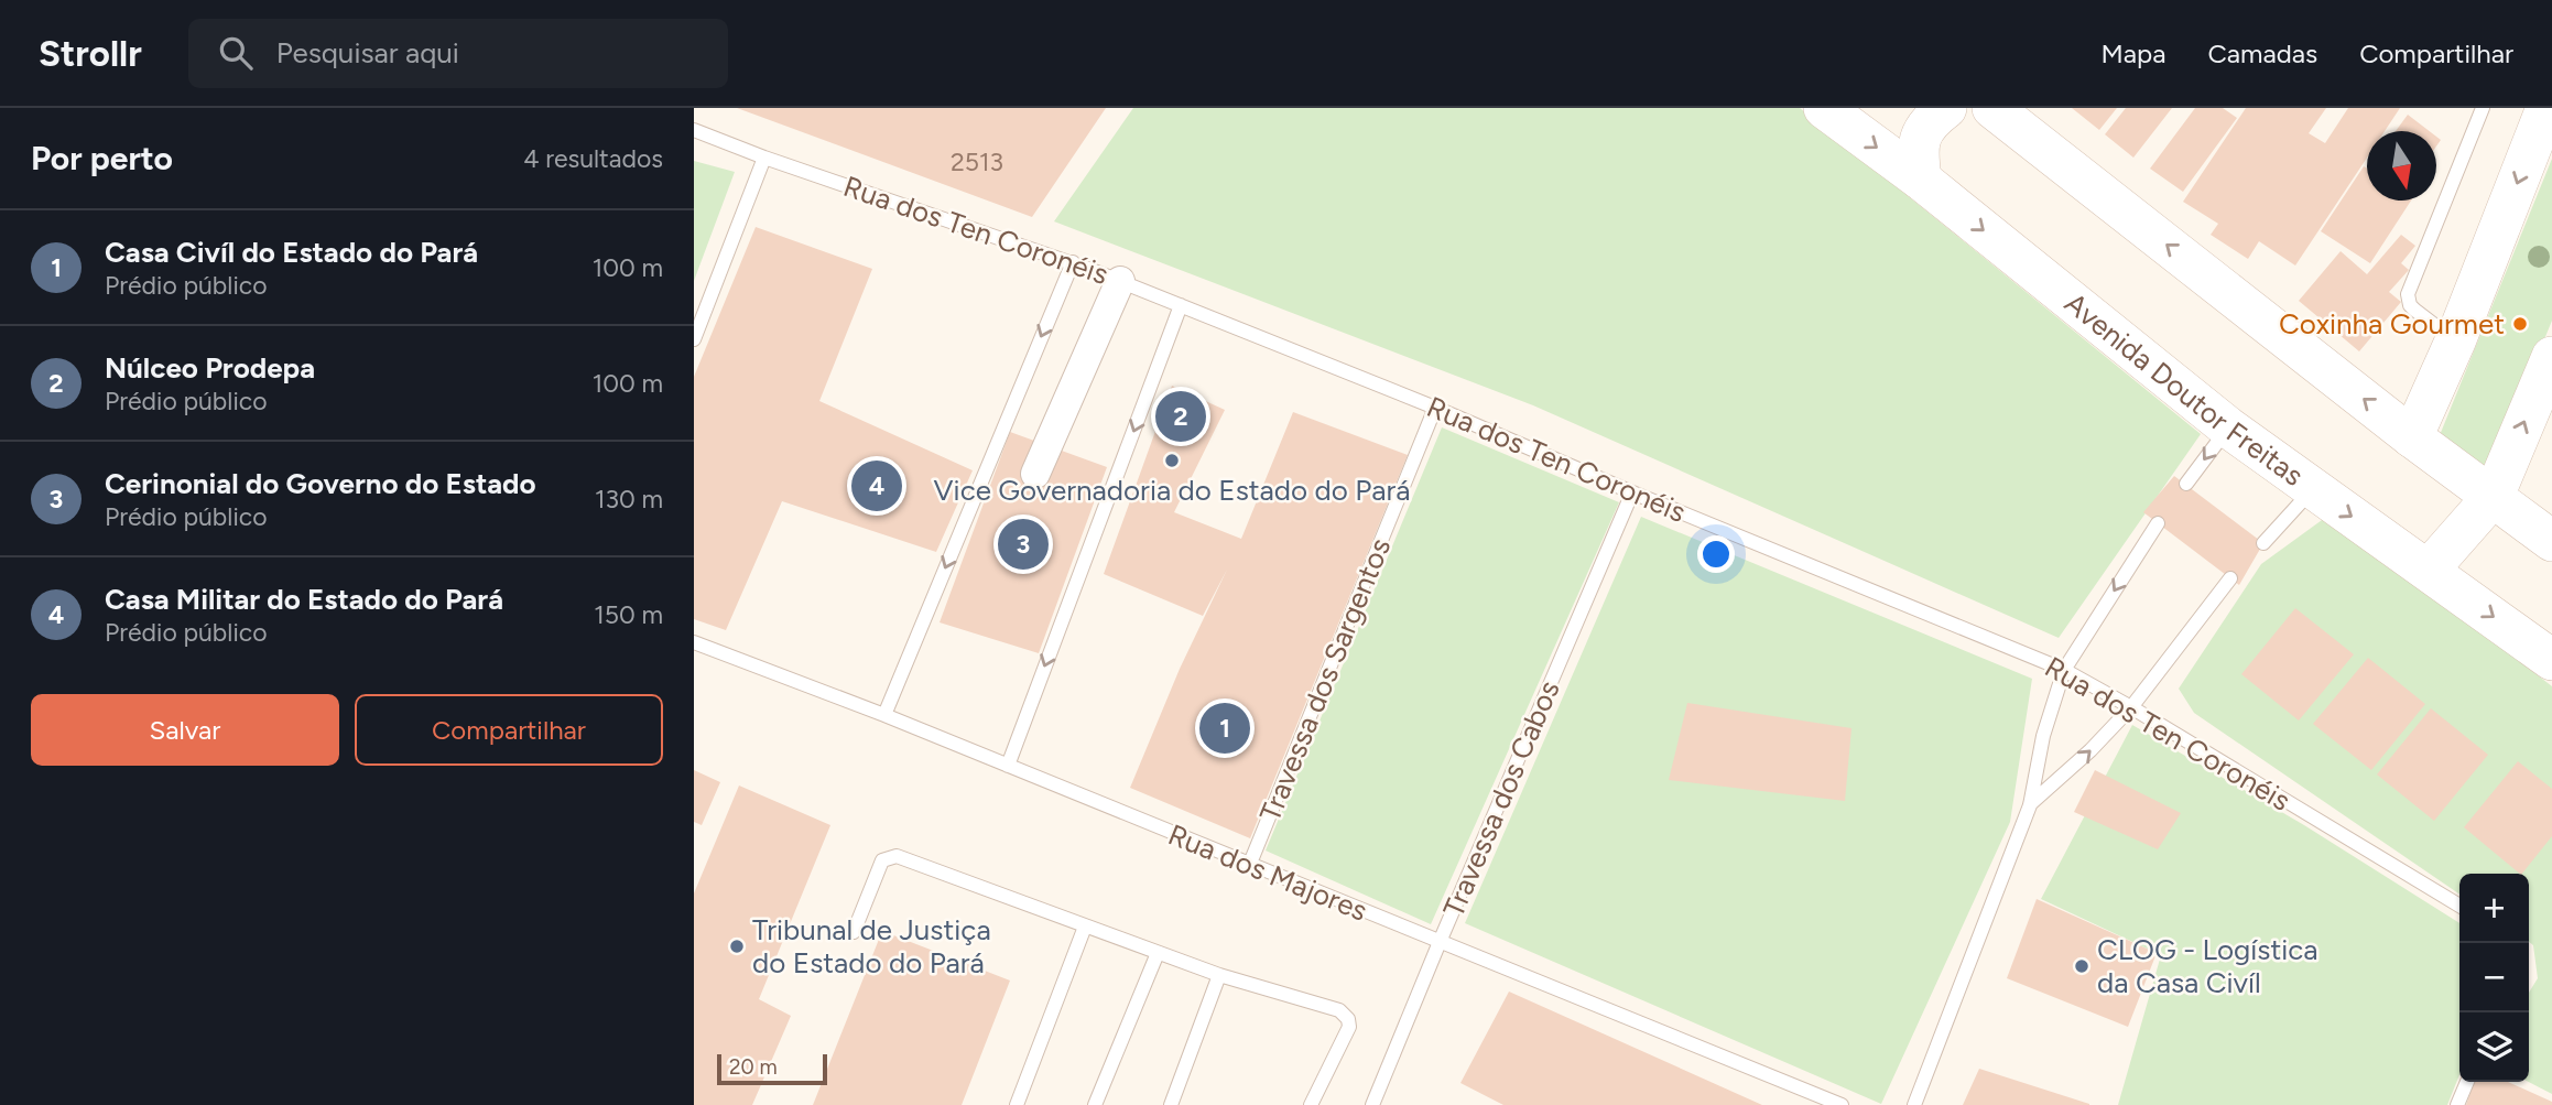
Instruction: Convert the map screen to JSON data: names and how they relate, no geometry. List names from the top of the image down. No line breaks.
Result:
{"streets":{"main road":["Avenida Doutor Freitas"],"lane":["Rua dos Ten Coronéis","Travessa dos Sargentos","Travessa dos Cabos","Rua dos Majores"]},"crossings":[["Rua dos Ten Coronéis","Travessa dos Sargentos"],["Rua dos Ten Coronéis","Travessa dos Cabos"],["Travessa dos Sargentos","Rua dos Majores"],["Travessa dos Cabos","Rua dos Majores"]],"places":["Coxinha Gourmet","Vice Governadoria do Estado do Pará","Tribunal de Justiça do Estado do Pará","CLOG - Logística da Casa Civíl"],"house_numbers":["2513"],"scale_bar":"20 m","north":"bottom","page":{"header":"Strollr","search":"Pesquisar aqui","nav":["Mapa","Camadas","Compartilhar"],"heading":["Por perto","4 resultados"],"list":[{"mark":"1","name":"Casa Civíl do Estado do Pará","note":"Prédio público","value":"100 m"},{"mark":"2","name":"Núlceo Prodepa","note":"Prédio público","value":"100 m"},{"mark":"3","name":"Cerinonial do Governo do Estado","note":"Prédio público","value":"130 m"},{"mark":"4","name":"Casa Militar do Estado do Pará","note":"Prédio público","value":"150 m"}],"pins":["2","4","3","1"],"buttons":["Salvar","Compartilhar"],"map_buttons":["+","−"],"scale":"20 m"}}
